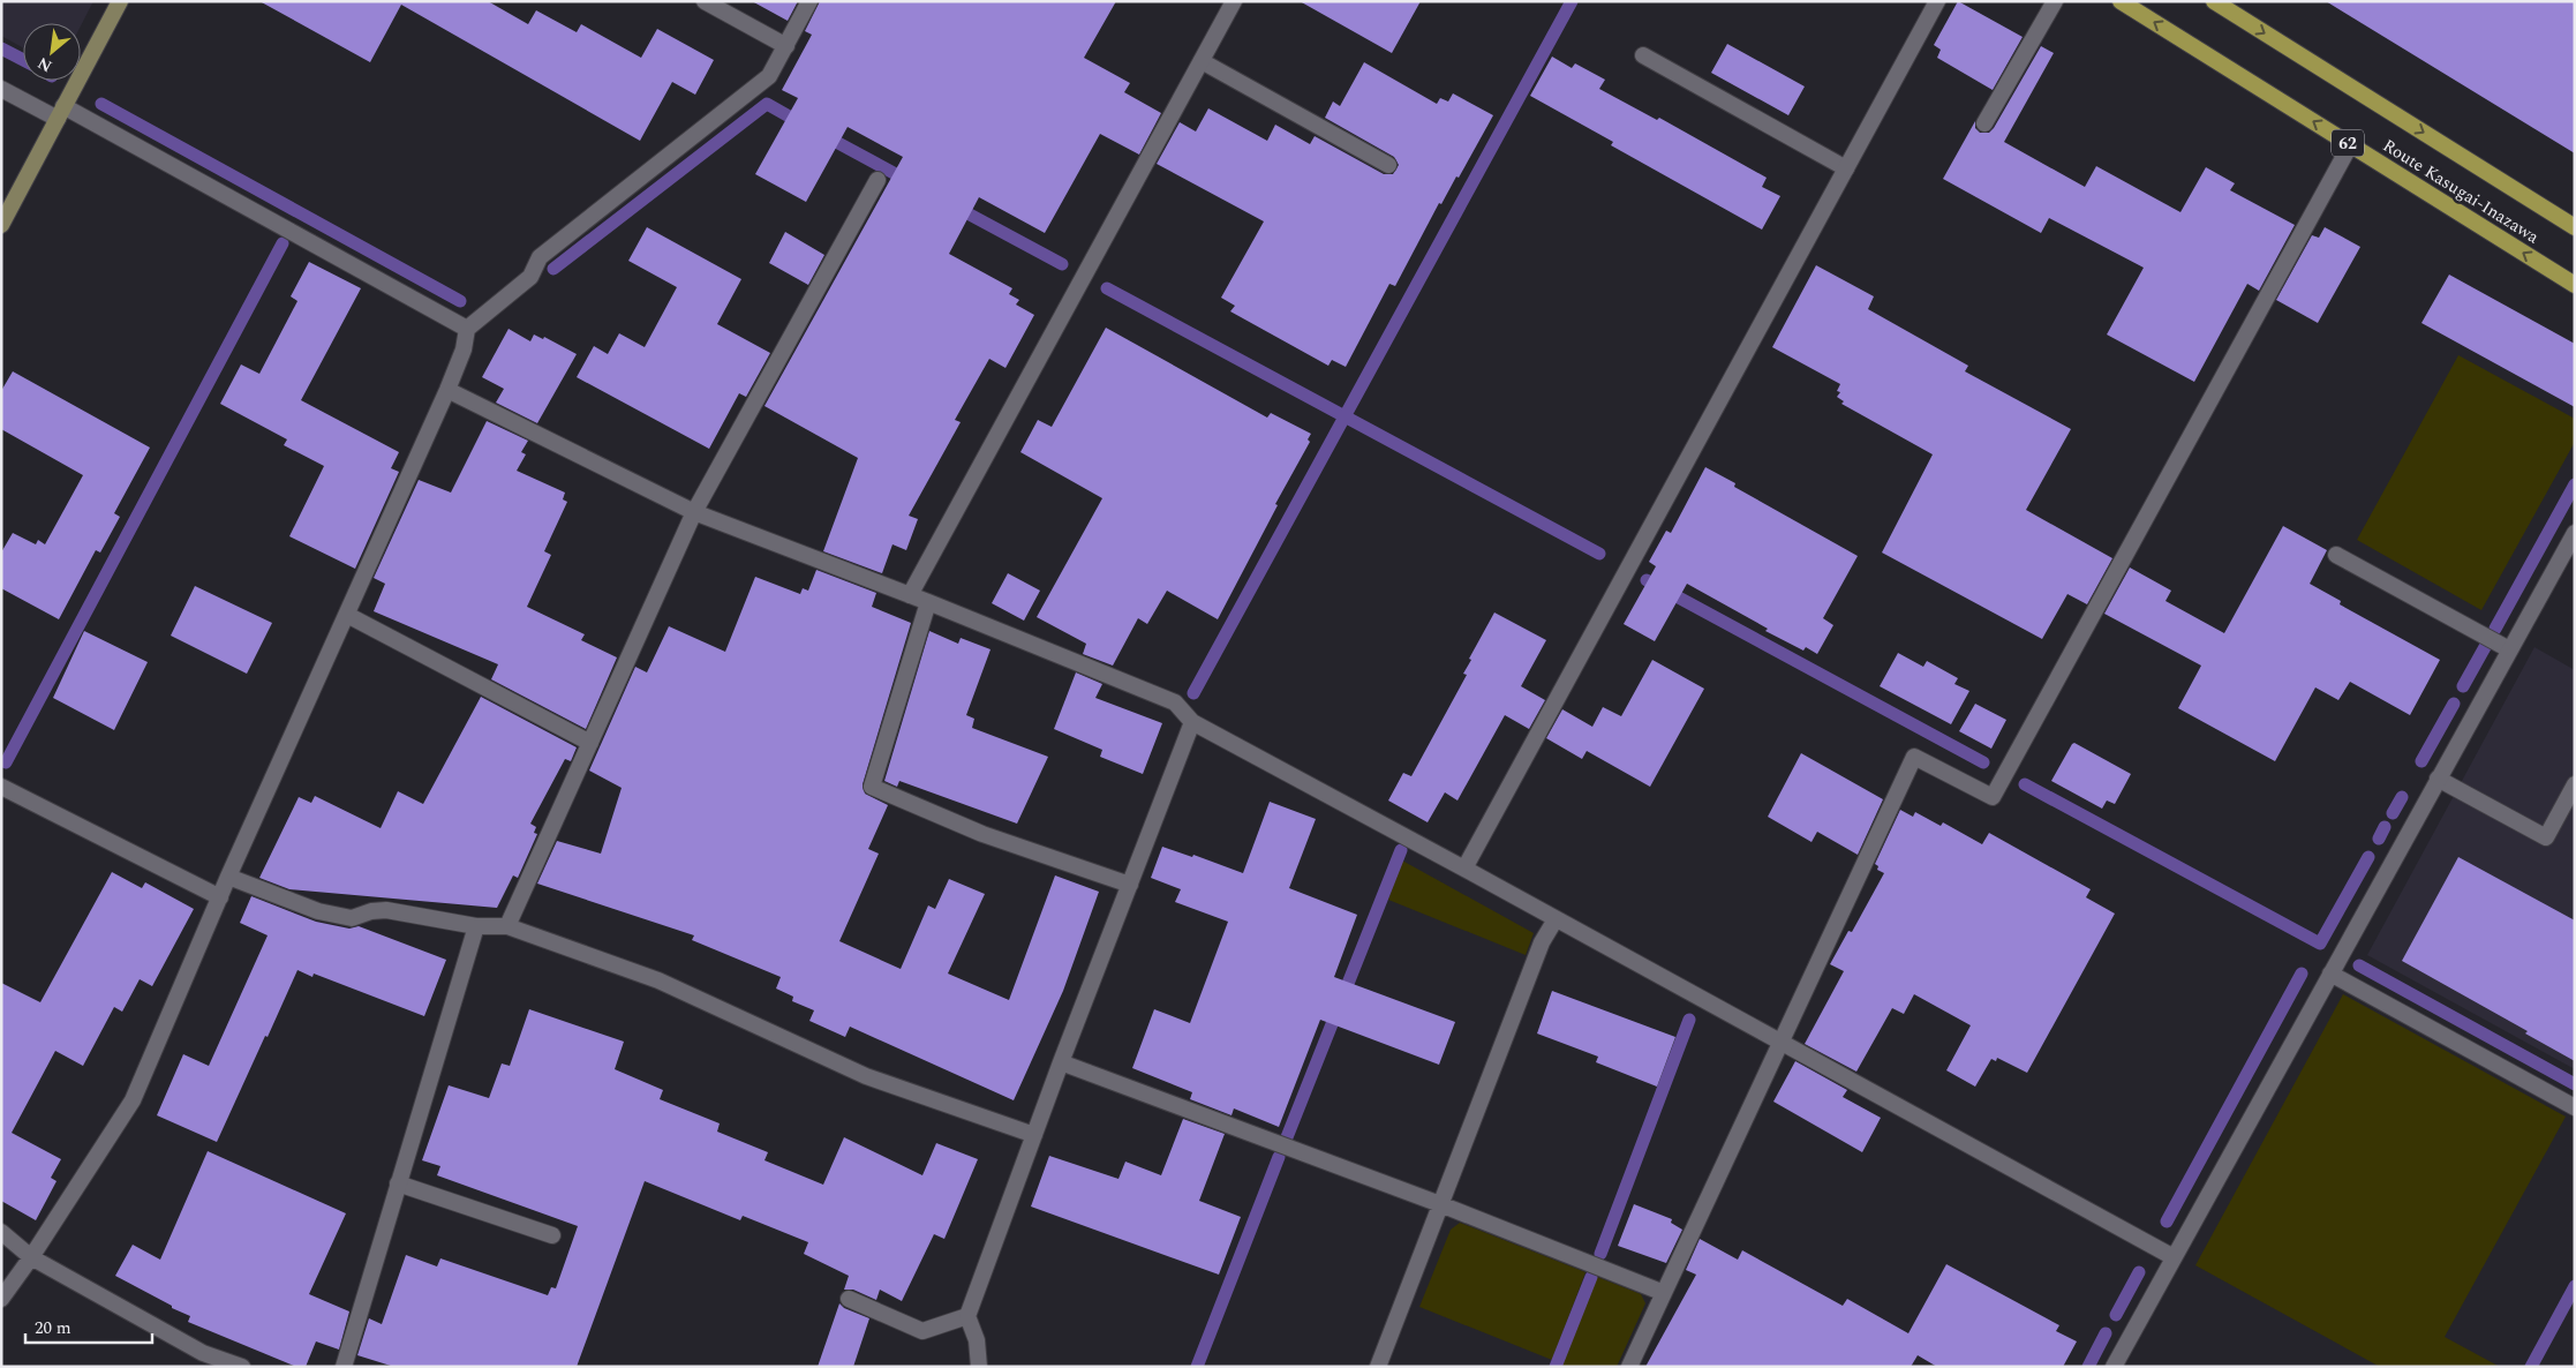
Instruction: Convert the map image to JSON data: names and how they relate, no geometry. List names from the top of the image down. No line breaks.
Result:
{"streets":{"main road":["62","Route Kasugai-Inazawa"]},"scale_bar":"20 m","north":"bottom left"}
